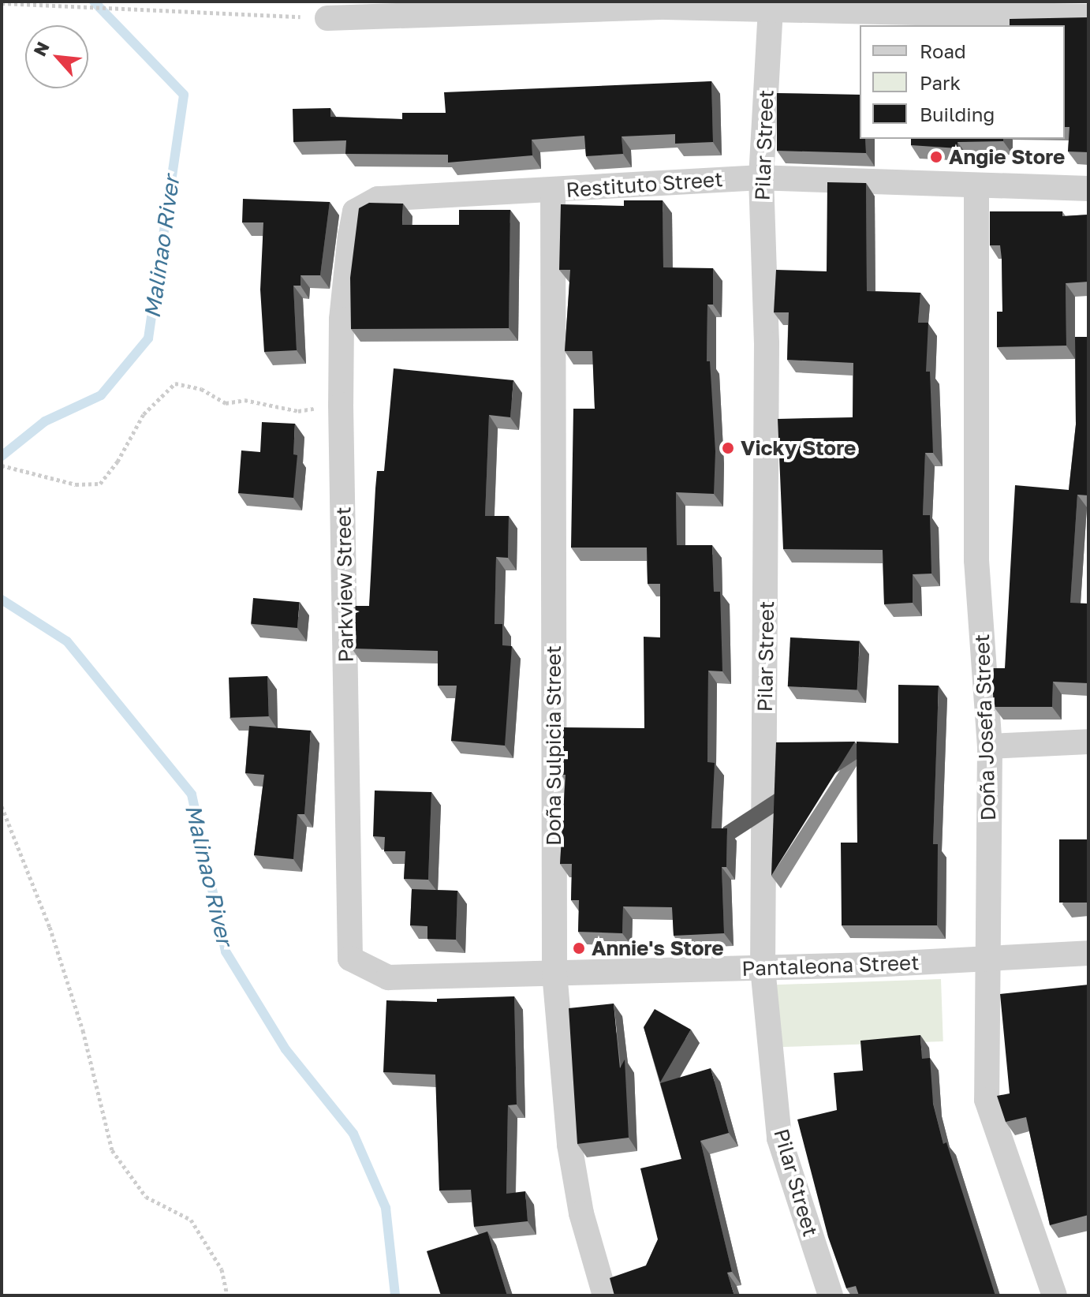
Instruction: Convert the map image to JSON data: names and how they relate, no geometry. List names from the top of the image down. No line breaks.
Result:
{"streets":{"street":["Pilar Street","Restituto Street","Parkview Street","Doña Josefa Street","Doña Sulpicia Street","Pantaleona Street"]},"crossings":[["Pilar Street","Restituto Street"],["Pilar Street","Pantaleona Street"],["Restituto Street","Parkview Street"],["Restituto Street","Doña Josefa Street"],["Restituto Street","Doña Sulpicia Street"],["Parkview Street","Pantaleona Street"],["Doña Josefa Street","Pantaleona Street"],["Doña Sulpicia Street","Pantaleona Street"]],"water":["Malinao River"],"places":["Angie Store","Vicky Store","Annie's Store"],"legend":["Road","Park","Building"],"north":"top left"}
